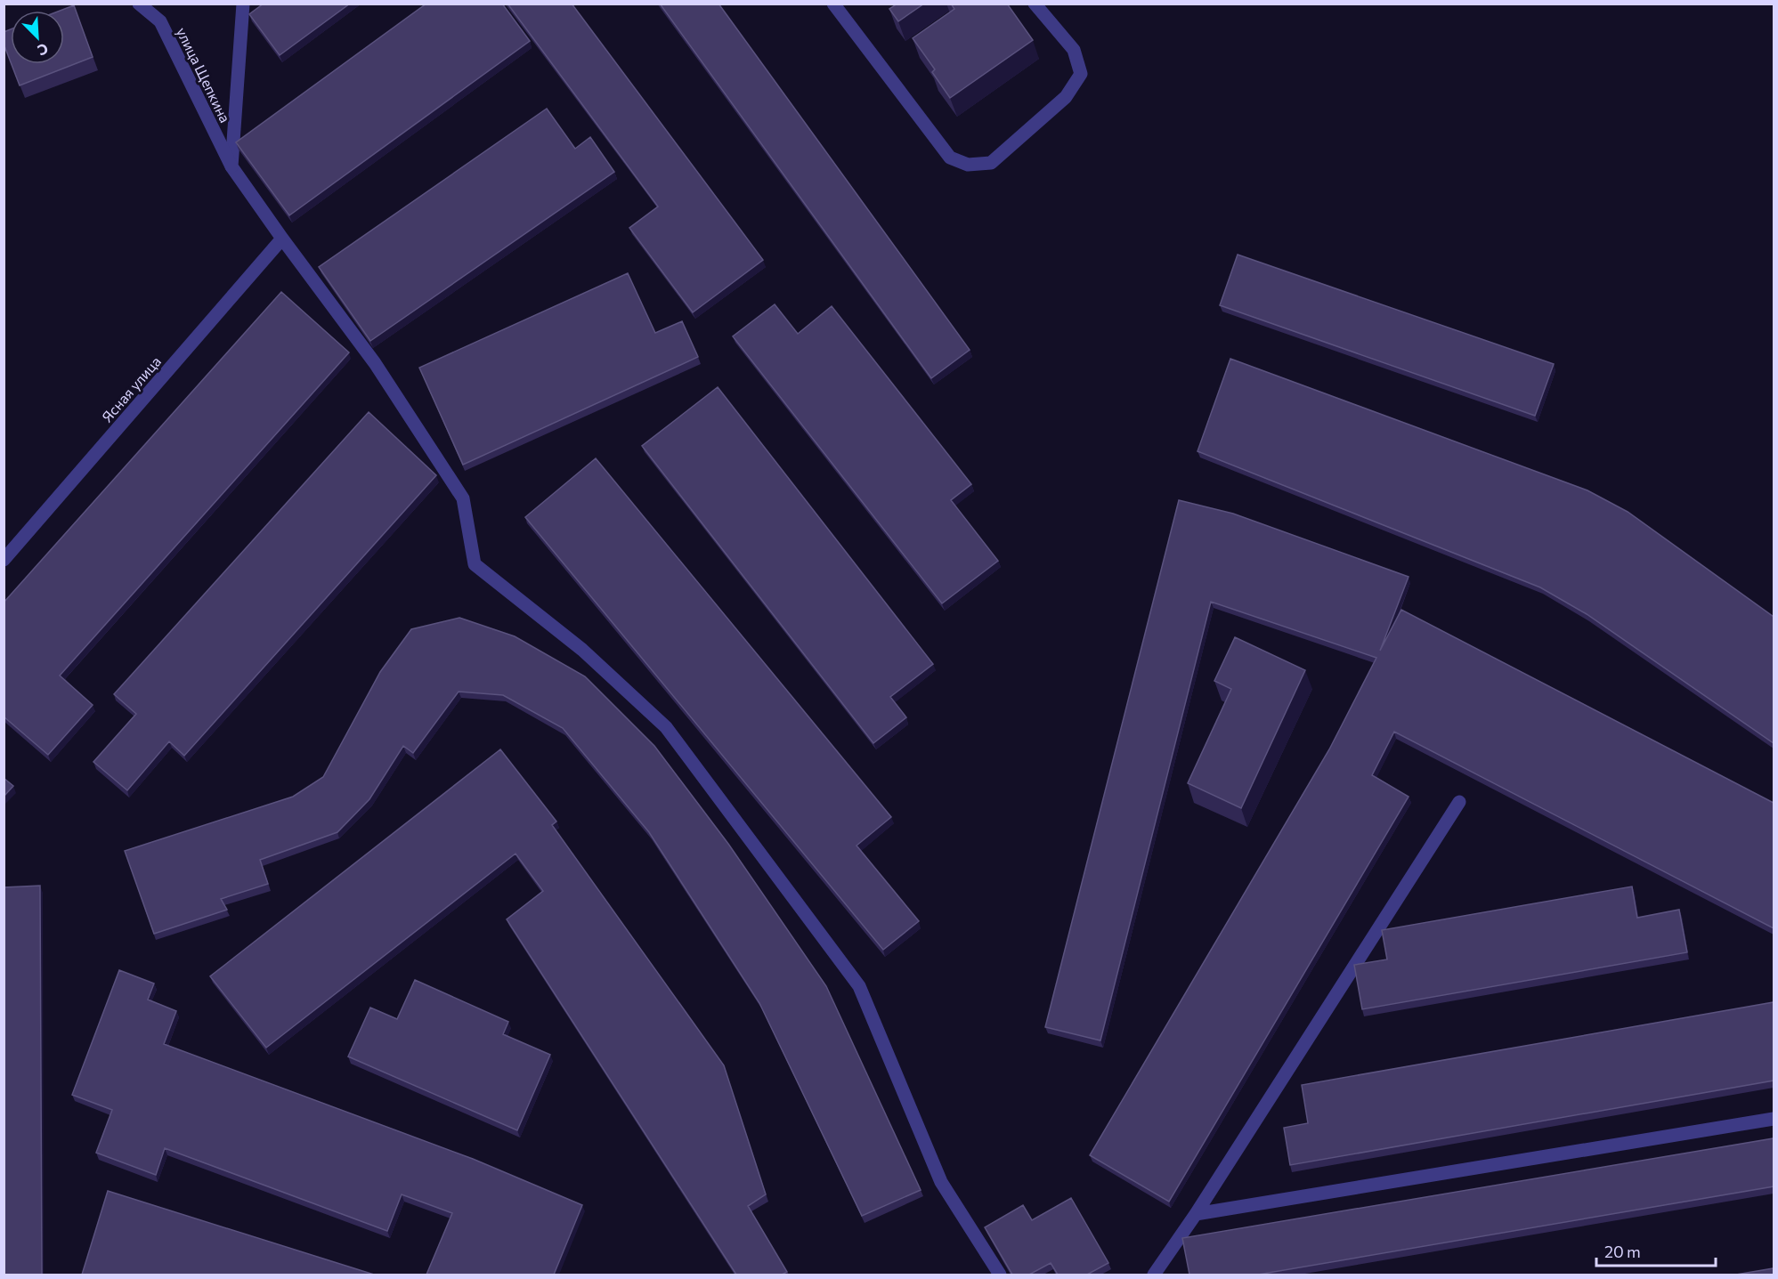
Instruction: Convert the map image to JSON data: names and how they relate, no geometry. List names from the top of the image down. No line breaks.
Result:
{"streets":{"street":["улица Щепкина","Ясная улица"]},"crossings":[["улица Щепкина","Ясная улица"]],"scale_bar":"20 m","north":"bottom right"}
